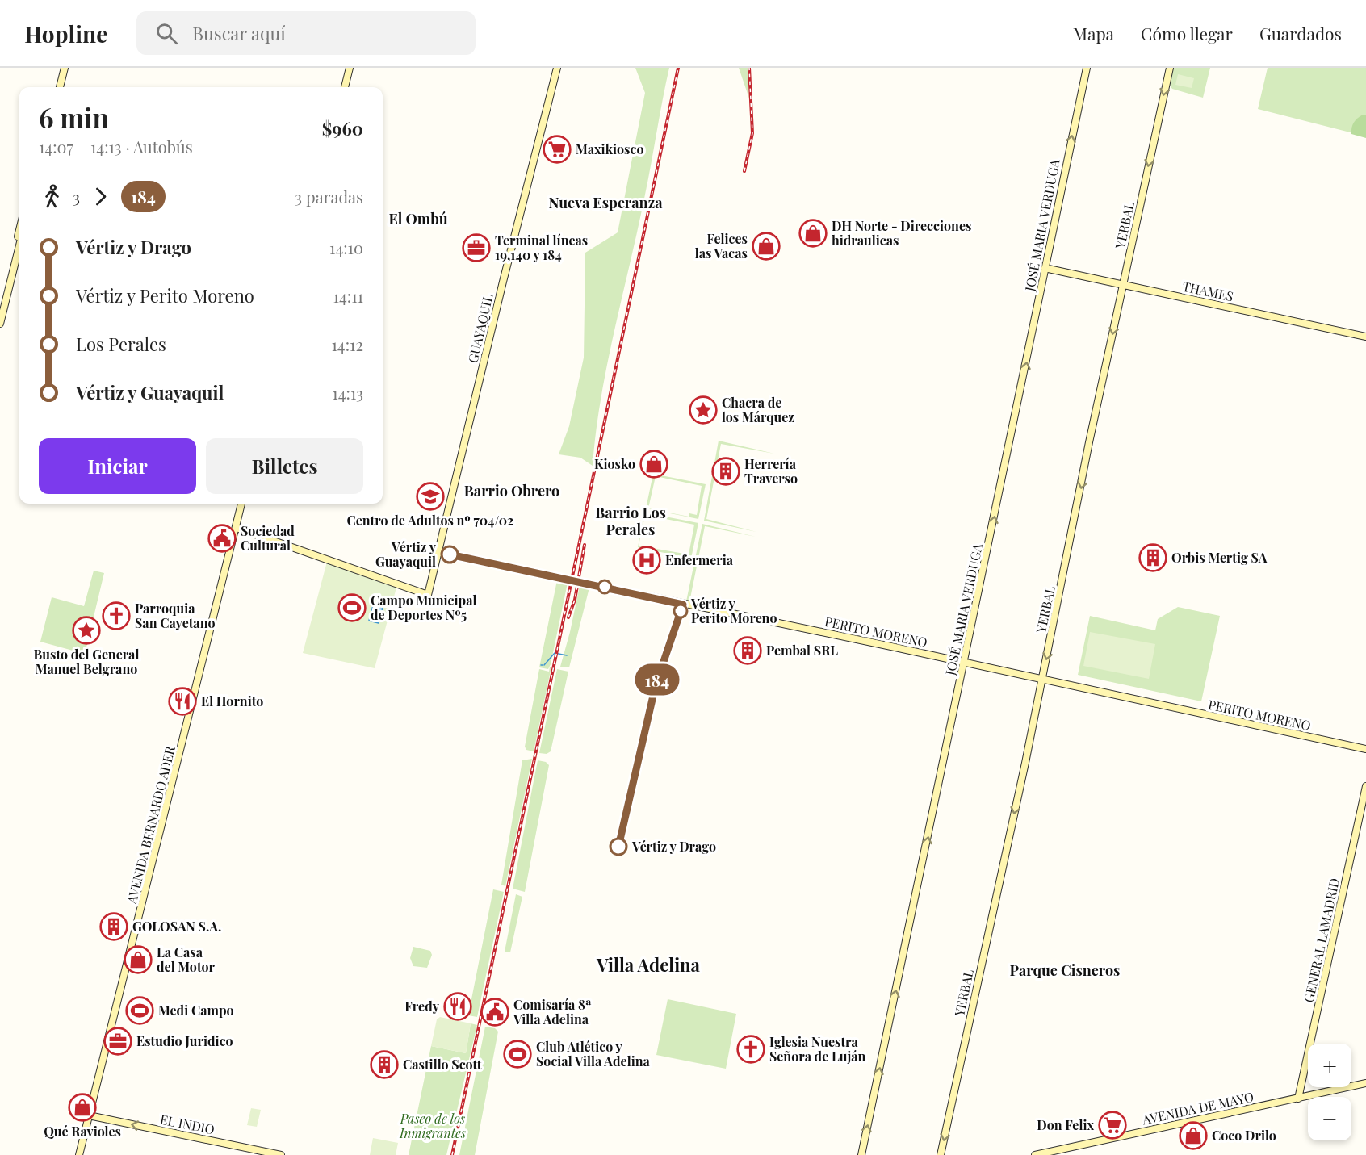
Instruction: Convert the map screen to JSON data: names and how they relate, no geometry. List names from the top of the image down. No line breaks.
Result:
{"streets":{"street":["JOSÉ MARIA VERDUGA","YERBAL","THAMES","GUAYAQUIL","PERITO MORENO","AVENIDA BERNARDO ADER","GENERAL LAMADRID","AVENIDA DE MAYO","EL INDIO"]},"crossings":[["JOSÉ MARIA VERDUGA","THAMES"],["JOSÉ MARIA VERDUGA","PERITO MORENO"],["YERBAL","THAMES"],["YERBAL","PERITO MORENO"],["GUAYAQUIL","PERITO MORENO"],["GUAYAQUIL","AVENIDA BERNARDO ADER"],["AVENIDA BERNARDO ADER","EL INDIO"],["GENERAL LAMADRID","AVENIDA DE MAYO"]],"one_way":["JOSÉ MARIA VERDUGA","YERBAL","EL INDIO"],"districts":["Nueva Esperanza","El Ombú","Barrio Obrero","Barrio Los Perales","Villa Adelina","Parque Cisneros"],"parks":["Paseo de los Inmigrantes"],"places":{"supermarket":["Maxikiosco","Don Felix"],"shop":["DH Norte - Direcciones hidraulicas","Felices las Vacas","Kiosko","La Casa del Motor","Qué Ravioles","Coco Drilo"],"office":["Terminal líneas 19,140 y 184","Estudio Juridico"],"place":["Chacra de los Márquez","Busto del General Manuel Belgrano"],"building":["Herrería Traverso","Orbis Mertig SA","Pembal SRL","GOLOSAN S.A.","Castillo Scott"],"school or university":["Centro de Adultos nº 704/02"],"public building":["Sociedad Cultural","Comisaría 8ª Villa Adelina"],"other":["Vértiz y Guayaquil","Vértiz y Perito Moreno","Vértiz y Drago"],"hospital":["Enfermeria"],"sports":["Campo Municipal de Deportes Nº5","Medi Campo","Club Atlético y Social Villa Adelina"],"church":["Parroquia San Cayetano","Iglesia Nuestra Señora de Luján"],"restaurant":["El Hornito","Fredy"]},"lines":["bus line 184"],"page":{"header":"Hopline","search":"Buscar aquí","nav":["Mapa","Cómo llegar","Guardados"],"on_map":"184","heading":["6 min","14:07 – 14:13 · Autobús","$960"],"legs":["3","184","3 paradas"],"list":[{"name":"Vértiz y Drago","value":"14:10"},{"name":"Vértiz y Perito Moreno","value":"14:11"},{"name":"Los Perales","value":"14:12"},{"name":"Vértiz y Guayaquil","value":"14:13"}],"buttons":["Iniciar","Billetes"],"map_buttons":["+","−"]}}
